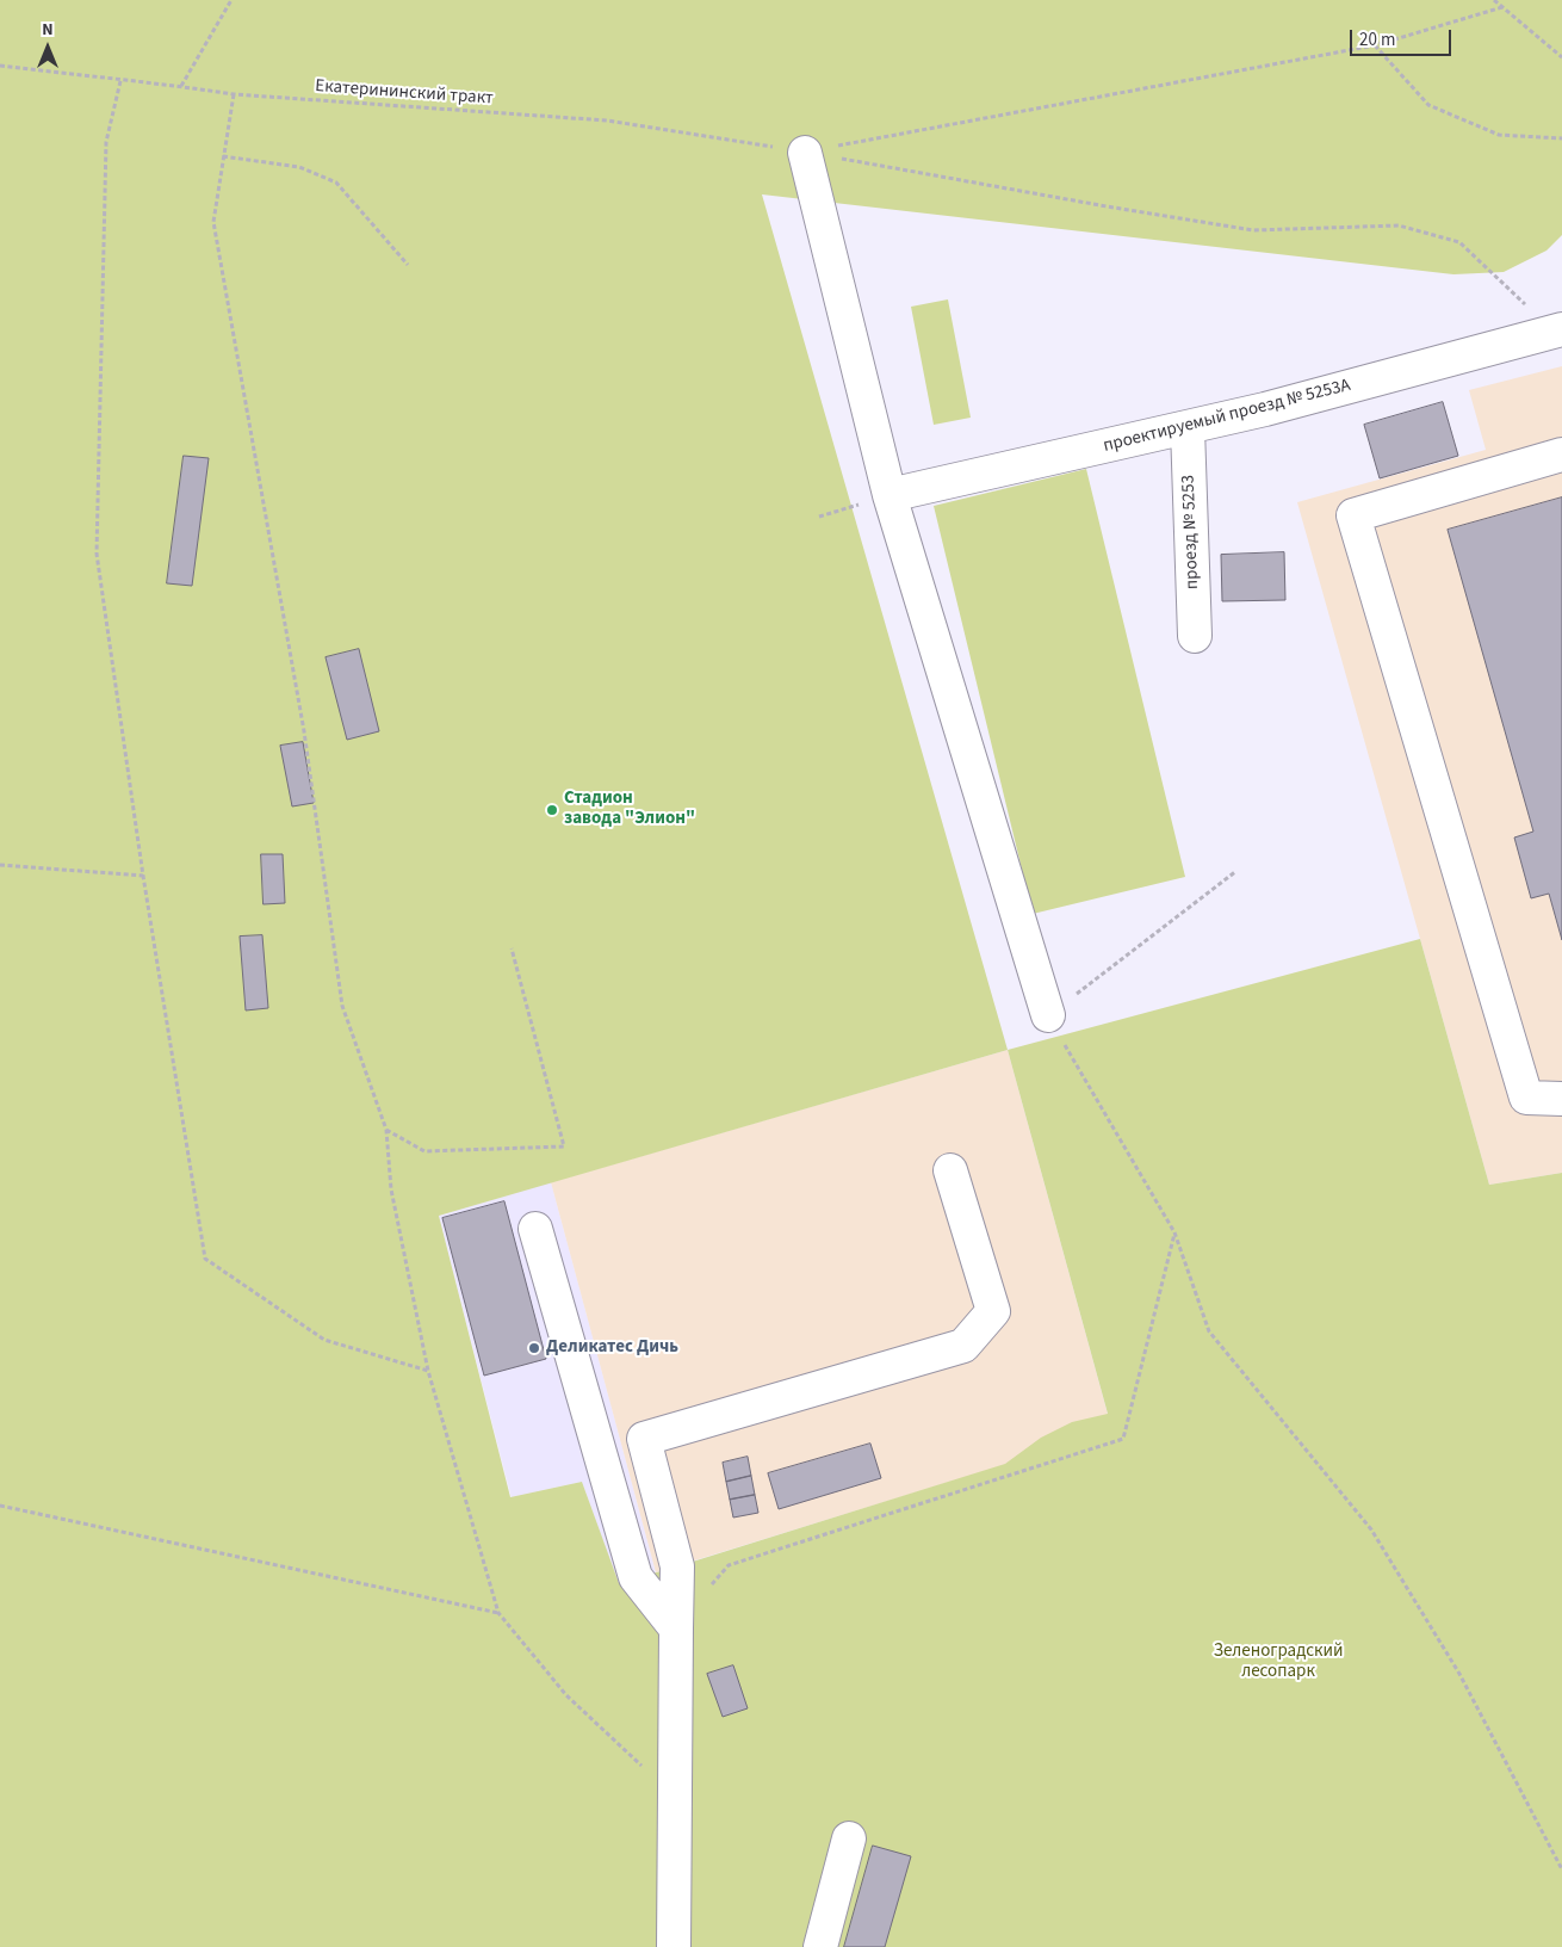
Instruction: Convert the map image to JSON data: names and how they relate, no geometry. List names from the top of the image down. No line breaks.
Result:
{"streets":{"lane":["проектируемый проезд № 5253А","проезд № 5253"],"path":["Екатерининский тракт"]},"crossings":[["Екатерининский тракт","проектируемый проезд № 5253А"],["проектируемый проезд № 5253А","проезд № 5253"]],"parks":["Зеленоградский лесопарк"],"places":["Стадион завода \"Элион\"","Деликатес Дичь"],"scale_bar":"20 m","north":"top"}
